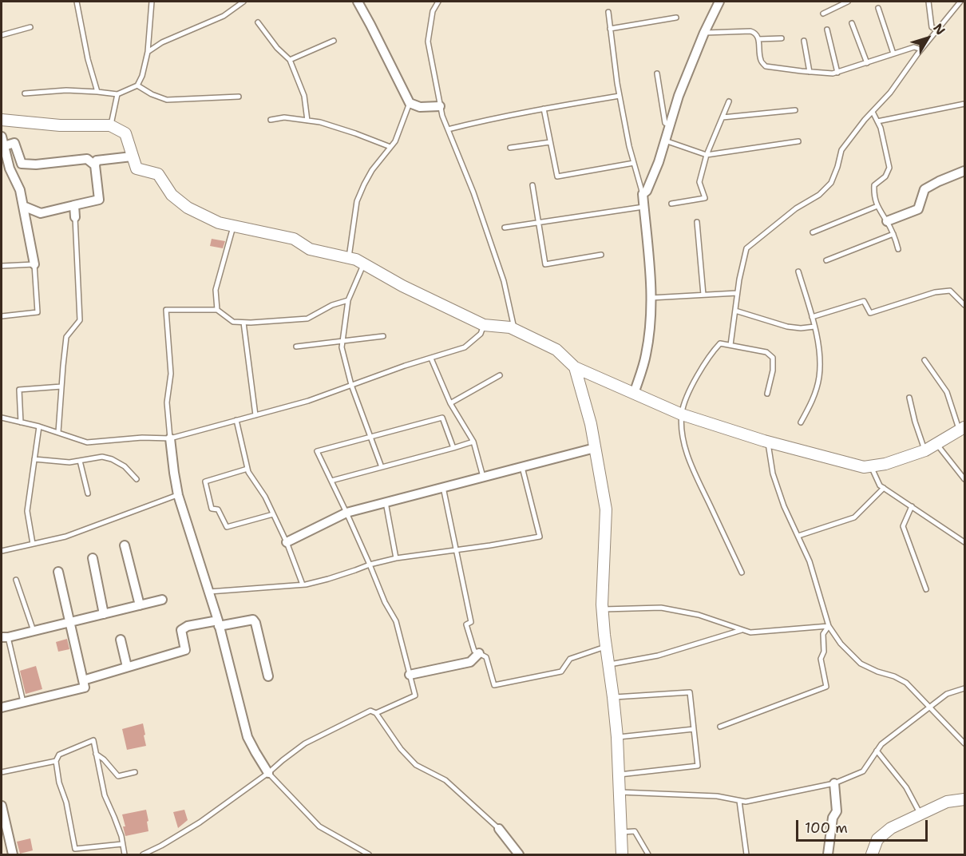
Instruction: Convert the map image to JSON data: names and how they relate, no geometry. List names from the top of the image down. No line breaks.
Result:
{"scale_bar":"100 m","north":"top right"}
